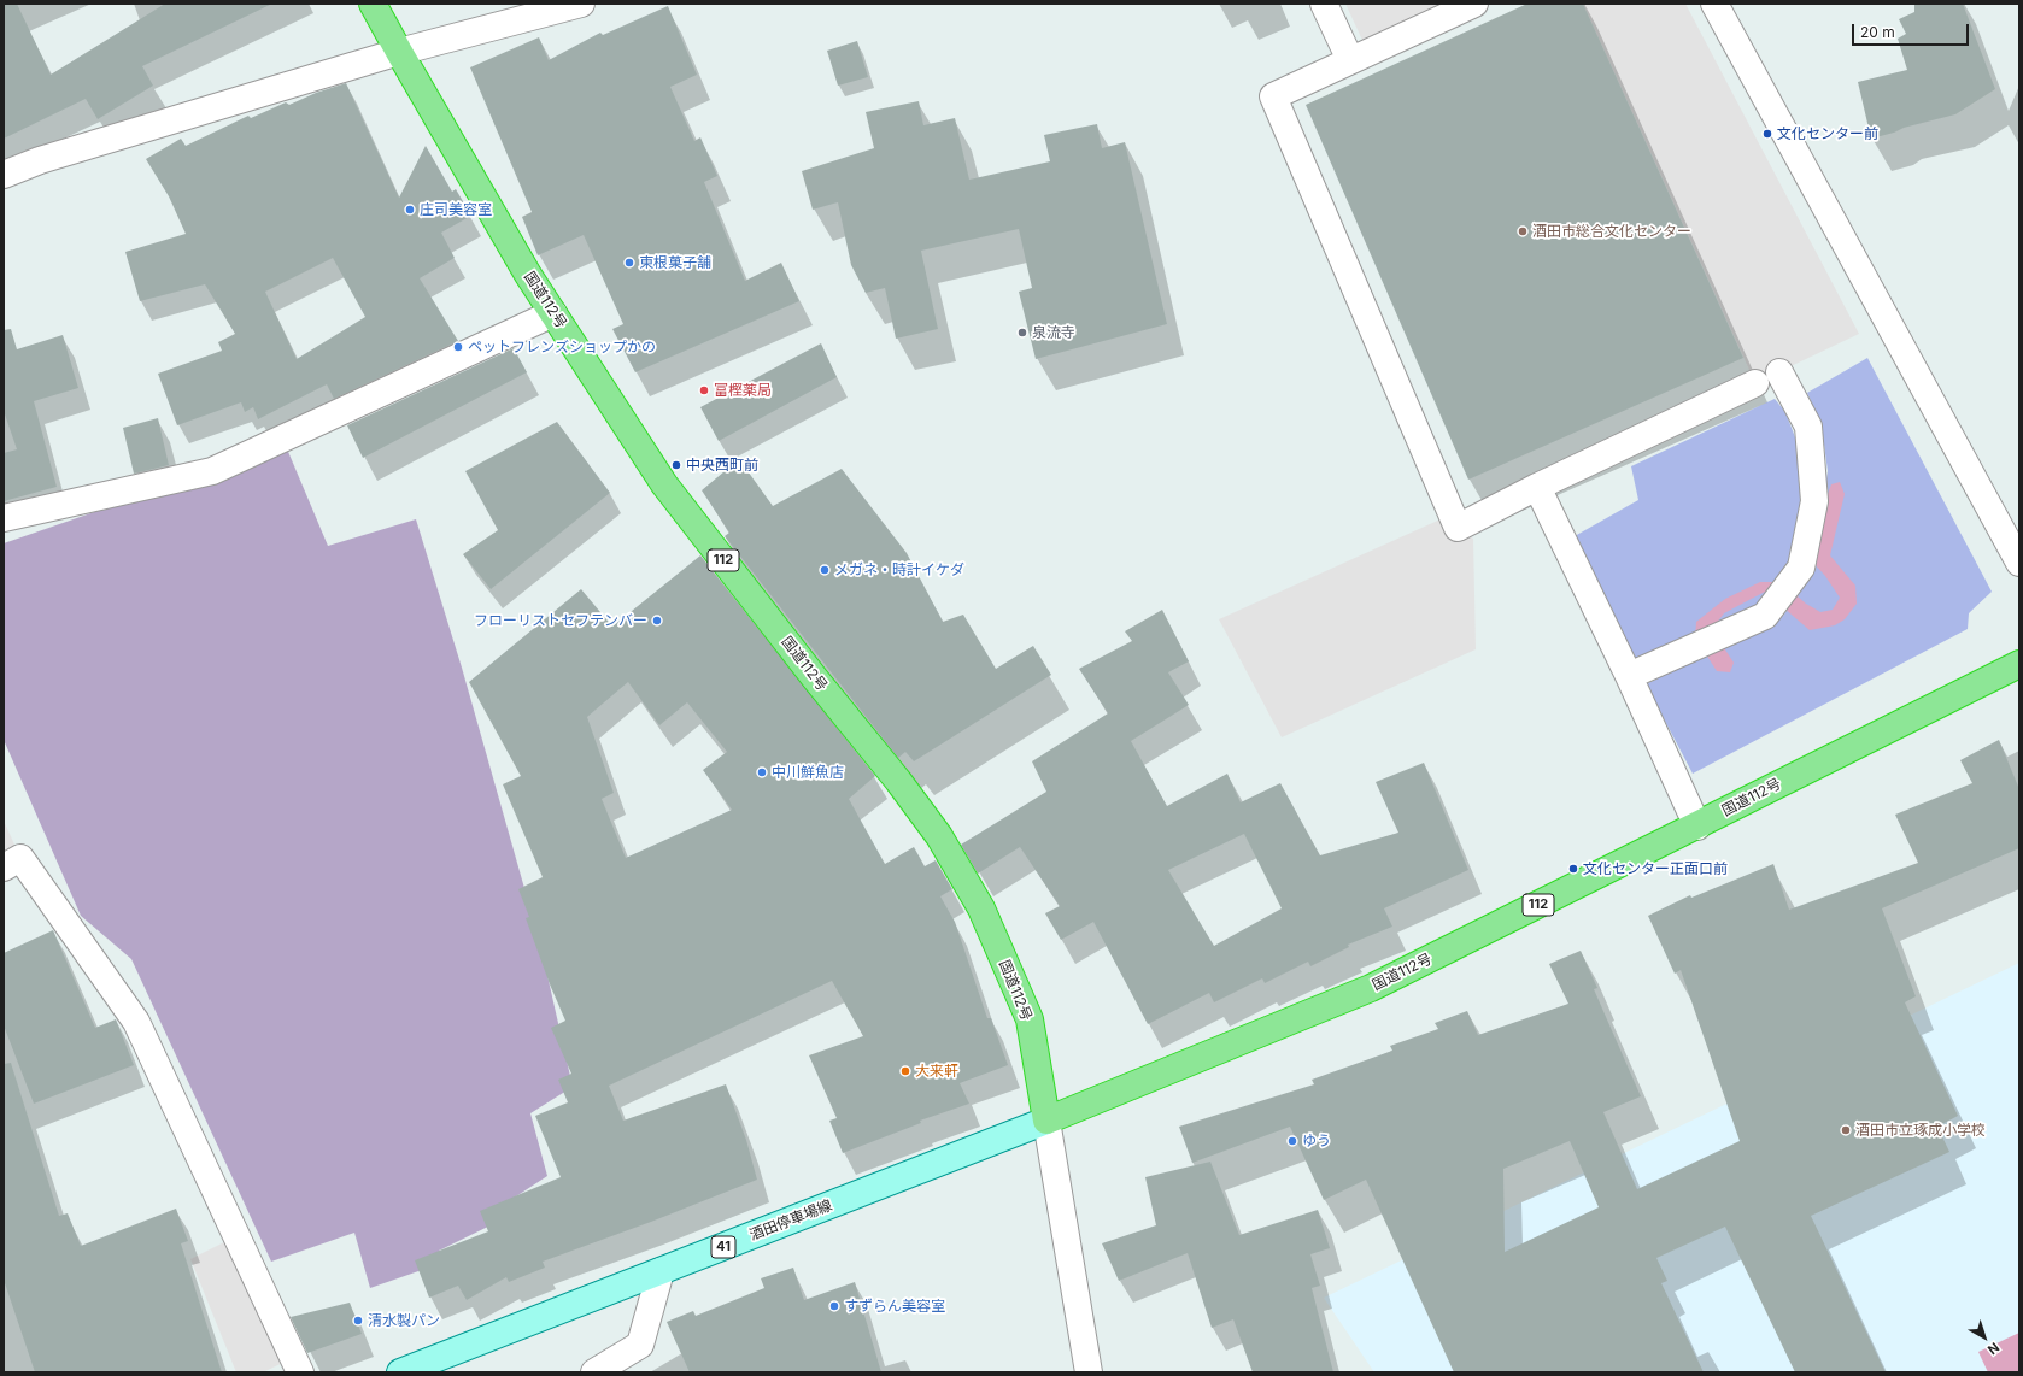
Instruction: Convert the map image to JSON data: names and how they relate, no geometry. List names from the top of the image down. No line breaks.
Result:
{"streets":{"highway":["国道112号","112"],"main road":["酒田停車場線","41"]},"crossings":[["国道112号","酒田停車場線"]],"places":["文化センター前","庄司美容室","酒田市総合文化センター","東根菓子舗","泉流寺","ペットフレンズショップかの","富樫薬局","中央西町前","メガネ・時計イケダ","フローリストセフテンバー","中川鮮魚店","文化センター正面口前","大来軒","酒田市立琢成小学校","ゆう","すずらん美容室","清水製パン"],"scale_bar":"20 m","north":"bottom right"}
